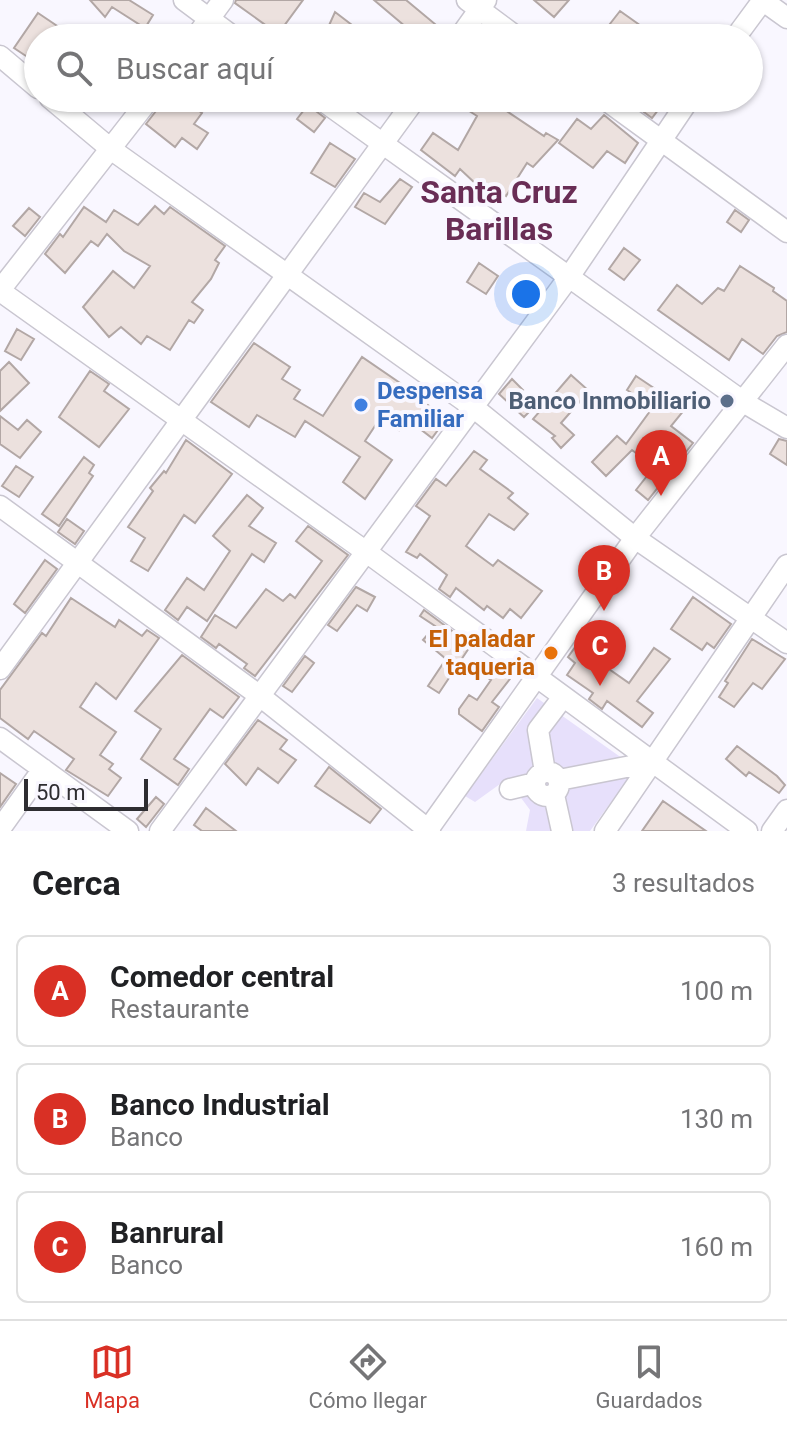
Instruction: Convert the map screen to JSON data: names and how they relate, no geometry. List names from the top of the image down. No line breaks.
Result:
{"districts":["Santa Cruz Barillas"],"places":["Banco Inmobiliario","Despensa Familiar","El paladar taqueria"],"scale_bar":"50 m","page":{"search":"Buscar aquí","pins":["A","B","C"],"scale":"50 m","heading":["Cerca","3 resultados"],"list":[{"mark":"A","name":"Comedor central","note":"Restaurante","value":"100 m"},{"mark":"B","name":"Banco Industrial","note":"Banco","value":"130 m"},{"mark":"C","name":"Banrural","note":"Banco","value":"160 m"}],"nav":["Mapa","Cómo llegar","Guardados"]}}
